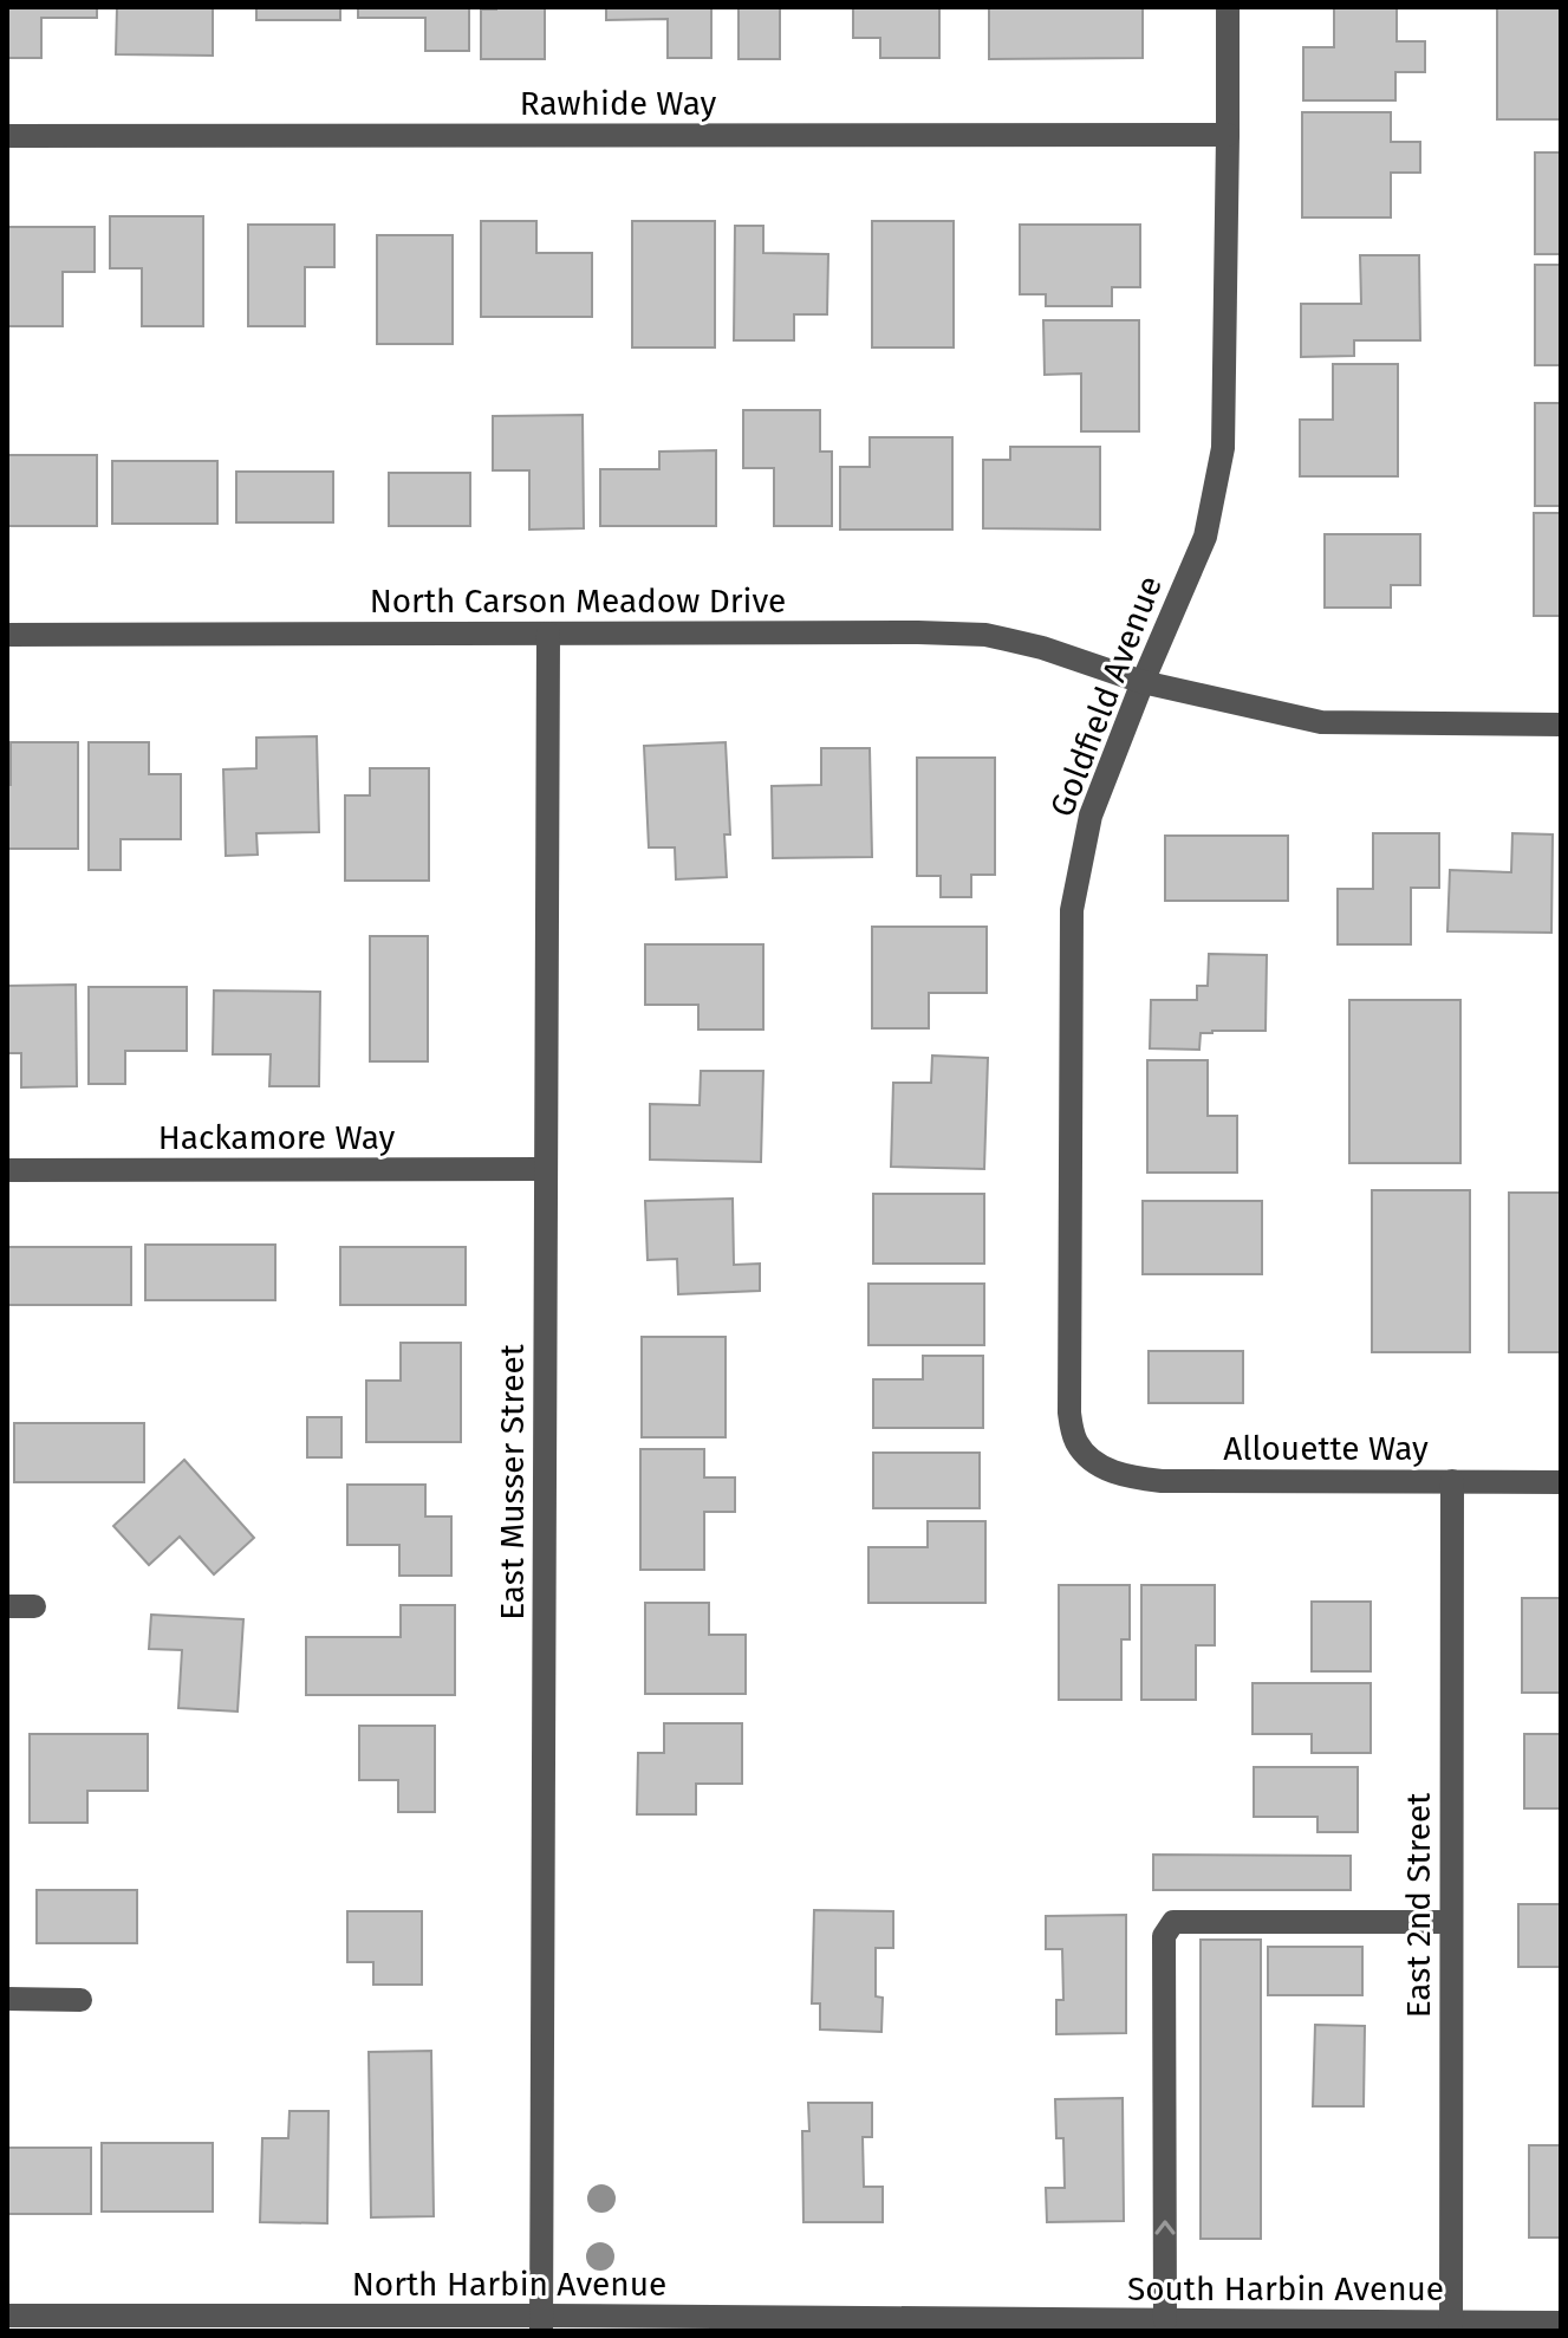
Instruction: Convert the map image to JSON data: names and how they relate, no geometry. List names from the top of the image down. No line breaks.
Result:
{"streets":{"street":["Rawhide Way","North Carson Meadow Drive","Goldfield Avenue","Hackamore Way","Allouette Way","East Musser Street","East 2nd Street","North Harbin Avenue","South Harbin Avenue"]},"crossings":[["Rawhide Way","Goldfield Avenue"],["North Carson Meadow Drive","Goldfield Avenue"],["North Carson Meadow Drive","East Musser Street"],["Goldfield Avenue","Allouette Way"],["Hackamore Way","East Musser Street"],["Allouette Way","East 2nd Street"],["East Musser Street","North Harbin Avenue"],["East 2nd Street","South Harbin Avenue"],["North Harbin Avenue","South Harbin Avenue"]]}
